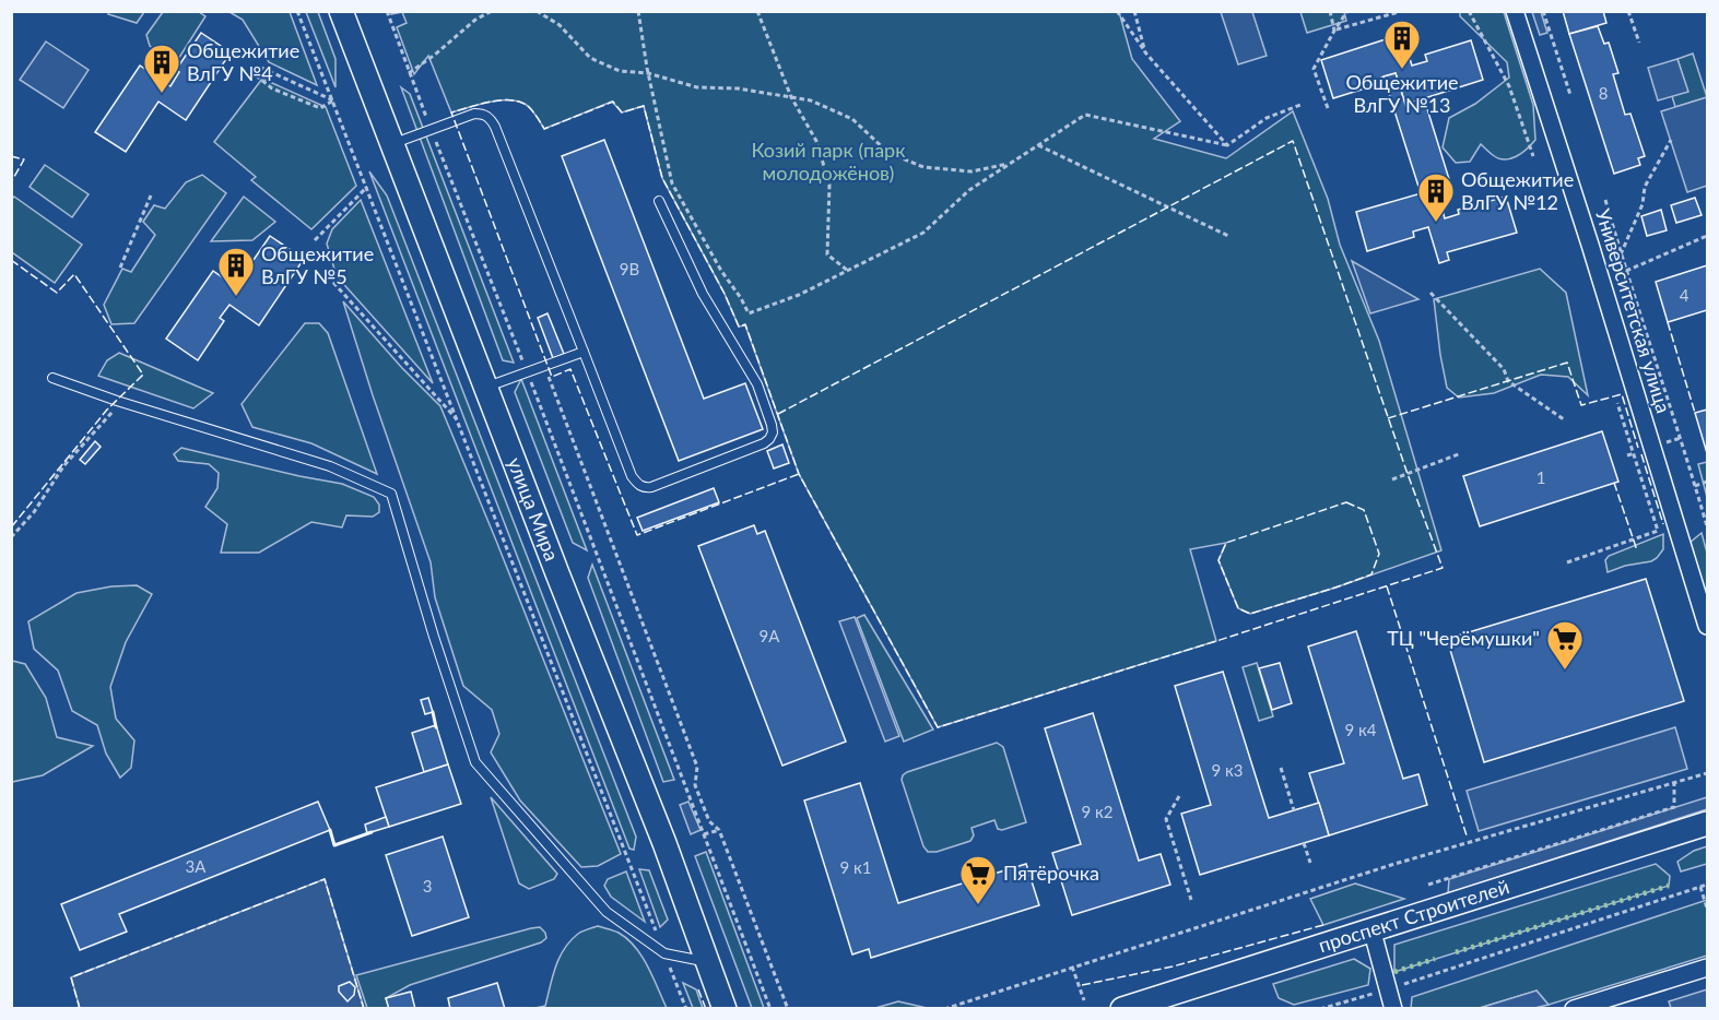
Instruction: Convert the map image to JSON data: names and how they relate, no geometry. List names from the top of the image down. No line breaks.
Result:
{"streets":{"main road":["улица Мира","проспект Строителей"],"street":["Университетская улица"]},"parks":["Козий парк (парк молодожёнов)"],"places":{"building":["Общежитие ВлГУ №13","Общежитие ВлГУ №4","Общежитие ВлГУ №12","Общежитие ВлГУ №5"],"supermarket":["ТЦ \"Черёмушки\"","Пятёрочка"]},"house_numbers":["8","9В","4","1","9А","9 к4","9 к3","9 к2","3А","9 к1","3"]}
